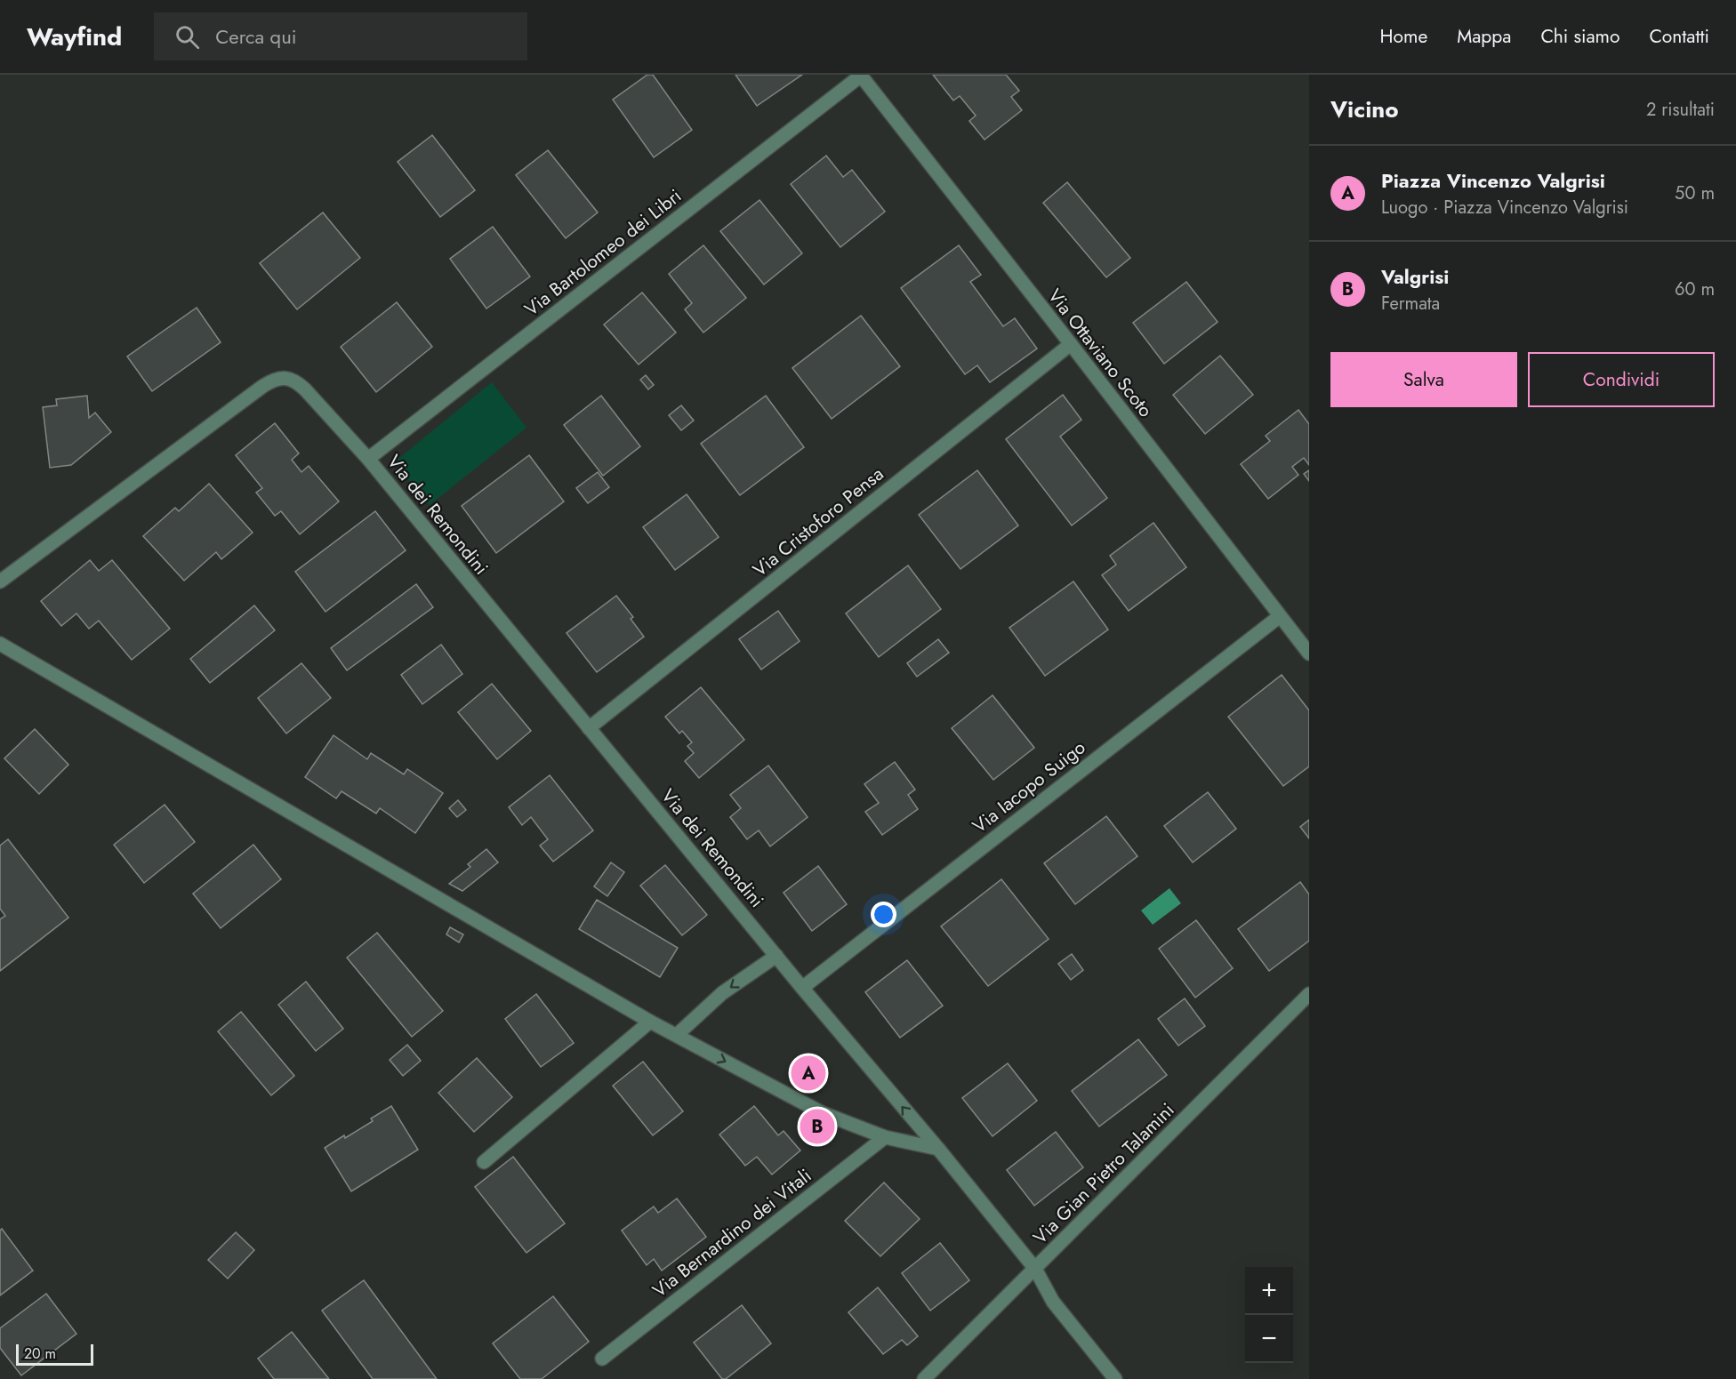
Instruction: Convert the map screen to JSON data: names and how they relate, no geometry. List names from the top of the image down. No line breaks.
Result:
{"streets":{"street":["Via Bartolomeo dei Libri","Via Ottaviano Scoto","Via dei Remondini","Via Cristoforo Pensa","Via Iacopo Suigo","Via Gian Pietro Talamini","Via Bernardino dei Vitali"]},"crossings":[["Via Bartolomeo dei Libri","Via Ottaviano Scoto"],["Via Bartolomeo dei Libri","Via dei Remondini"],["Via Ottaviano Scoto","Via Cristoforo Pensa"],["Via Ottaviano Scoto","Via Iacopo Suigo"],["Via dei Remondini","Via Cristoforo Pensa"],["Via dei Remondini","Via Iacopo Suigo"]],"scale_bar":"20 m","page":{"header":"Wayfind","search":"Cerca qui","nav":["Home","Mappa","Chi siamo","Contatti"],"heading":["Vicino","2 risultati"],"list":[{"mark":"A","name":"Piazza Vincenzo Valgrisi","note":"Luogo · Piazza Vincenzo Valgrisi","value":"50 m"},{"mark":"B","name":"Valgrisi","note":"Fermata","value":"60 m"}],"buttons":["Salva","Condividi"],"pins":["A","B"],"map_buttons":["+","−"],"scale":"20 m"}}
